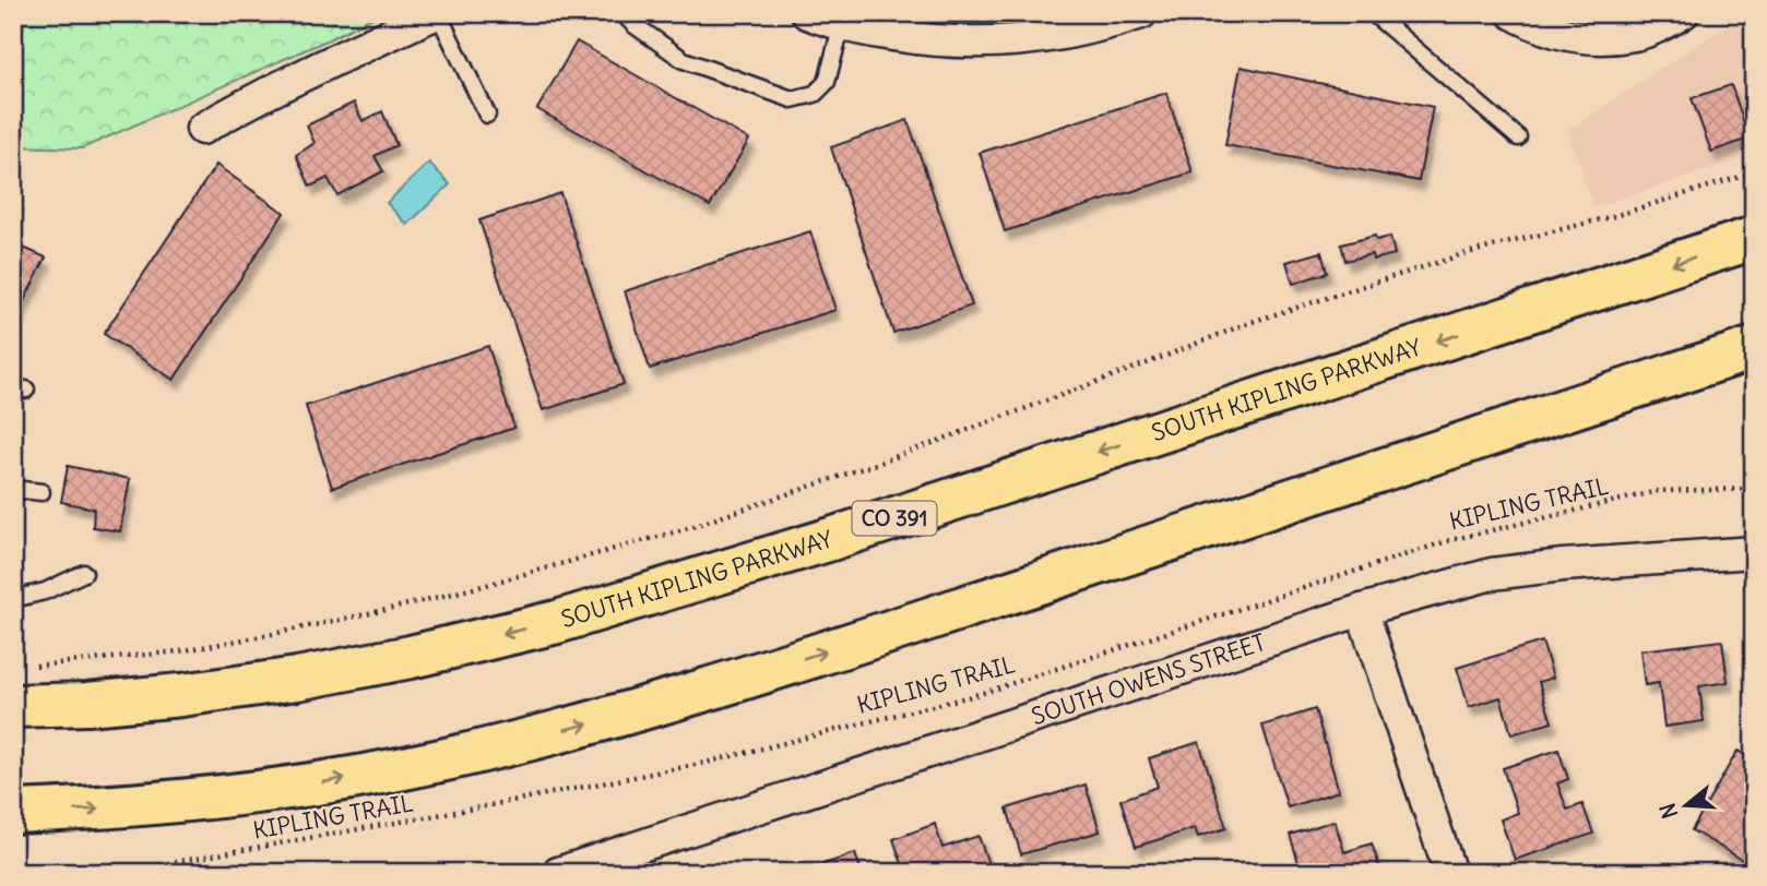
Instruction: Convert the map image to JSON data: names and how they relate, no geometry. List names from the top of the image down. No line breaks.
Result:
{"streets":{"main road":["SOUTH KIPLING PARKWAY","CO 391"],"street":["SOUTH OWENS STREET"],"path":["KIPLING TRAIL"]},"north":"left"}
